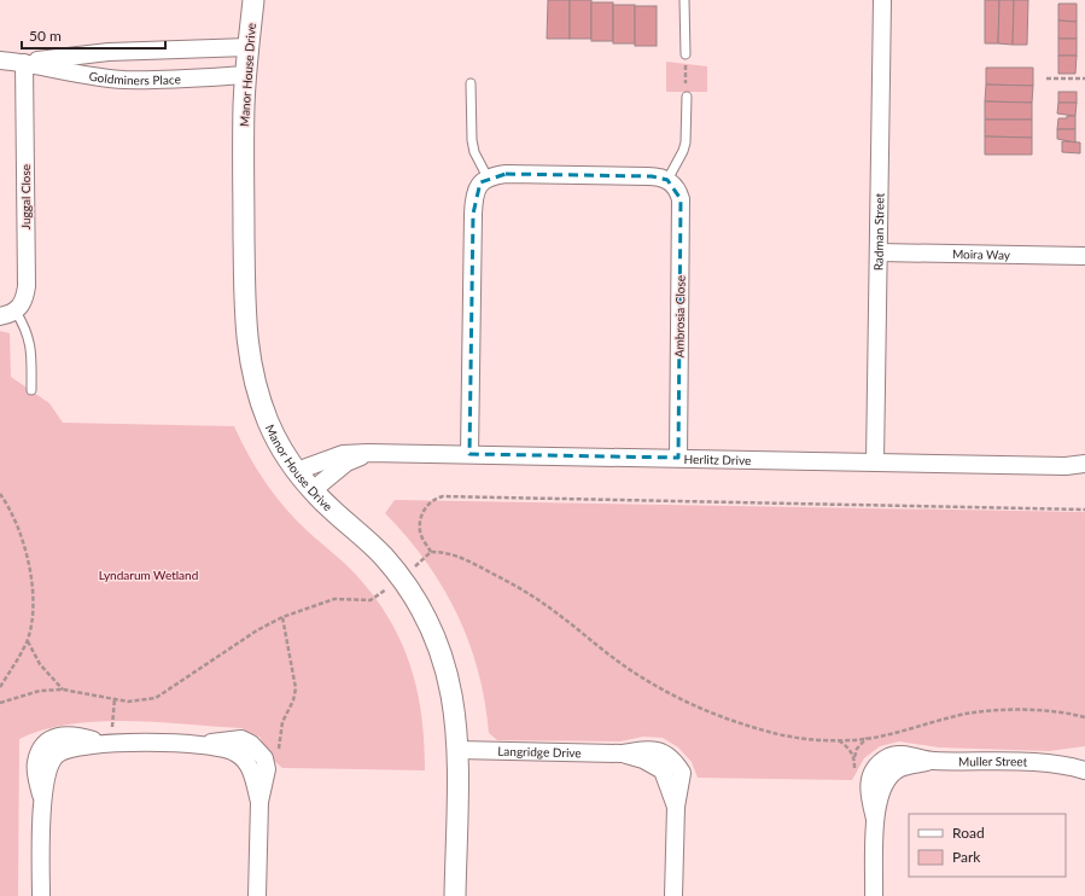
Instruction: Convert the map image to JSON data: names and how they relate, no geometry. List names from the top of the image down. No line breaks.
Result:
{"streets":{"street":["Manor House Drive","Goldminers Place","Juggal Close","Radman Street","Moira Way","Ambrosia Close","Herlitz Drive","Langridge Drive","Muller Street"]},"crossings":[["Manor House Drive","Goldminers Place"],["Manor House Drive","Herlitz Drive"],["Manor House Drive","Langridge Drive"],["Goldminers Place","Juggal Close"],["Radman Street","Moira Way"],["Radman Street","Herlitz Drive"],["Ambrosia Close","Herlitz Drive"]],"parks":["Lyndarum Wetland"],"legend":["Road","Park"],"scale_bar":"50 m"}
